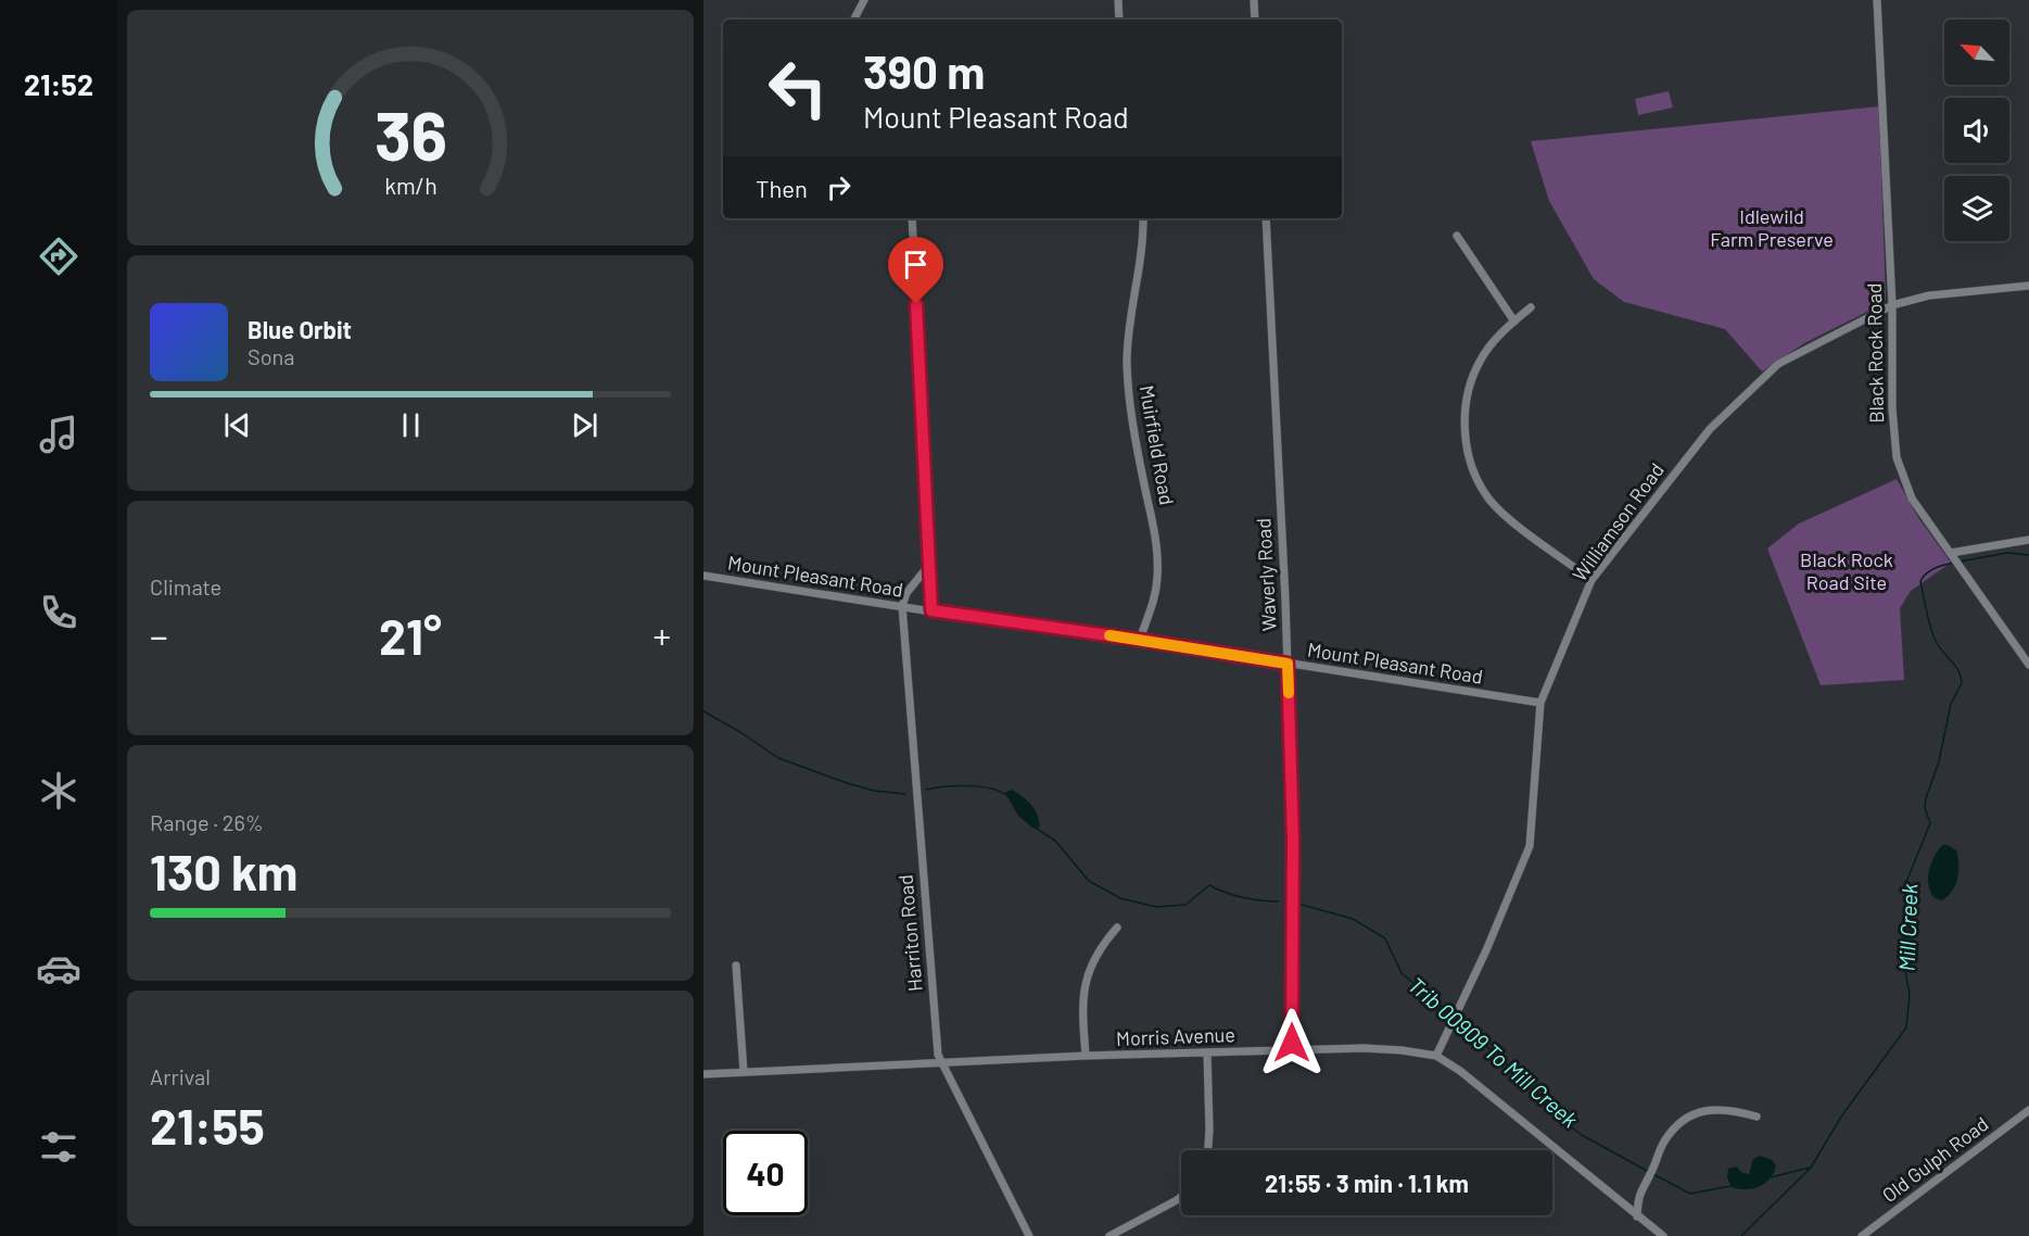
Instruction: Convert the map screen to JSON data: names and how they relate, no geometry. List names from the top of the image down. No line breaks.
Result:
{"streets":{"street":["Black Rock Road","Muirfield Road","Williamson Road","Waverly Road","Mount Pleasant Road","Harriton Road","Morris Avenue","Old Gulph Road"]},"crossings":[["Black Rock Road","Williamson Road"],["Muirfield Road","Mount Pleasant Road"],["Williamson Road","Mount Pleasant Road"],["Williamson Road","Morris Avenue"],["Waverly Road","Mount Pleasant Road"],["Waverly Road","Morris Avenue"],["Mount Pleasant Road","Harriton Road"],["Harriton Road","Morris Avenue"]],"water":["Mill Creek","Trib 00909 To Mill Creek"],"parks":["Idlewild Farm Preserve","Black Rock Road Site"],"north":"top left","page":{"tabs":"21:52","turn":["390 m","Mount Pleasant Road"],"then":"Then","song":["Blue Orbit","Sona"],"tile":["Climate",["Range · 26%","130 km"],["Arrival","21:55"]],"heat":["−","21°","+"],"limit":"40","trip":"21:55 · 3 min · 1.1 km","gauge":["36","km/h"]}}
